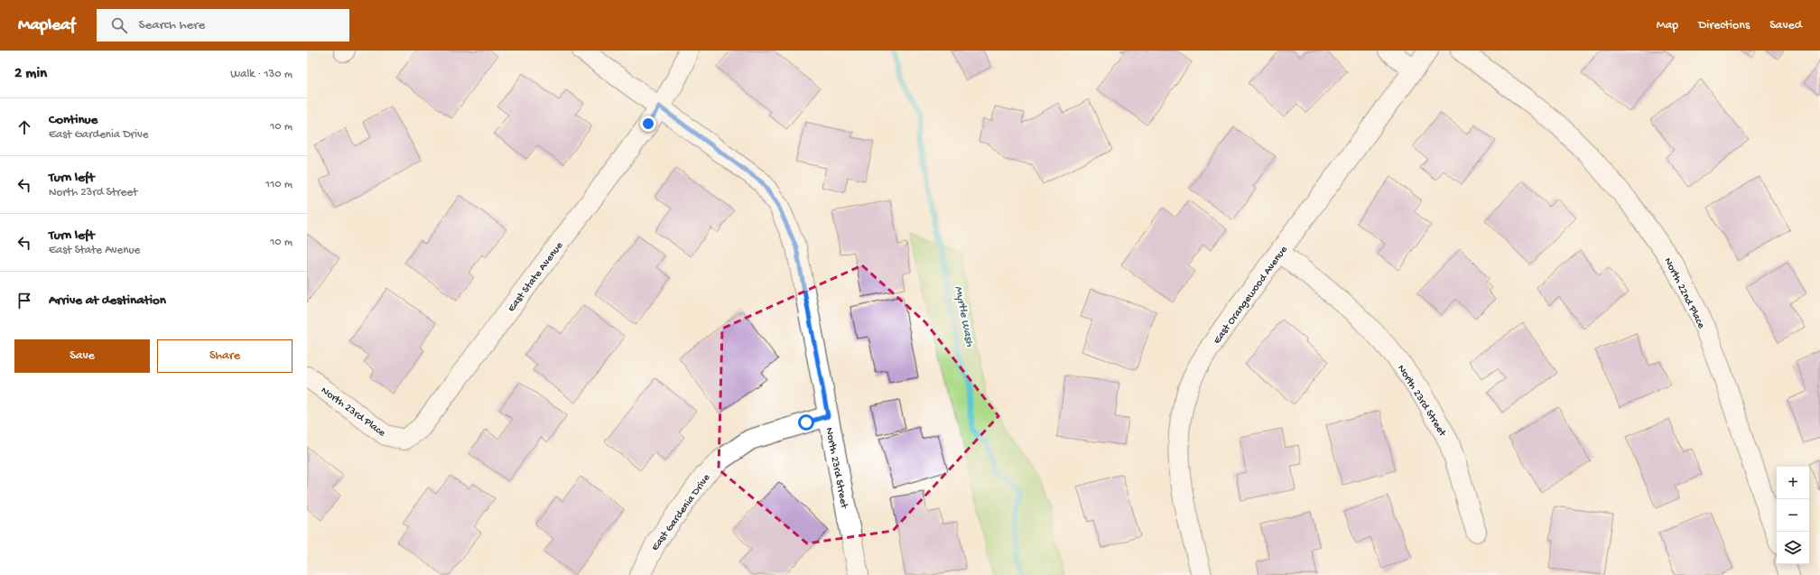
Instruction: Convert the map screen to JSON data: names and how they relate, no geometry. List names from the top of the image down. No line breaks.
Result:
{"streets":{"street":["East State Avenue","North 22nd Place","East Orangewood Avenue","North 23rd Street","North 23rd Place","East Gardenia Drive"]},"crossings":[["East State Avenue","North 23rd Street"],["East State Avenue","North 23rd Place"],["East Orangewood Avenue","North 23rd Street"],["North 23rd Street","East Gardenia Drive"]],"water":["Myrtle Wash"],"page":{"header":"Mapleaf","search":"Search here","nav":["Map","Directions","Saved"],"heading":["2 min","Walk · 130 m"],"list":[["Continue","East Gardenia Drive","10 m"],["Turn left","North 23rd Street","110 m"],["Turn left","East State Avenue","10 m"],"Arrive at destination"],"buttons":["Save","Share"],"map_buttons":["+","−"]}}
